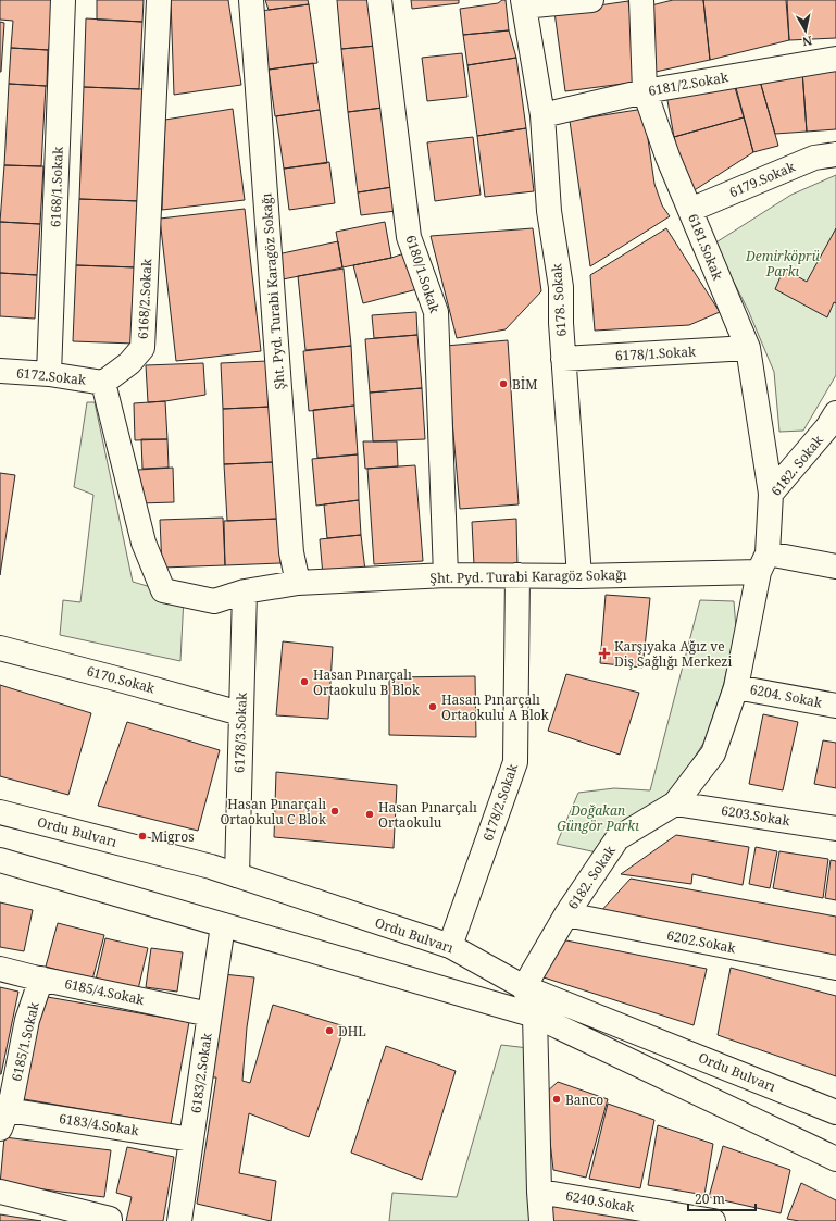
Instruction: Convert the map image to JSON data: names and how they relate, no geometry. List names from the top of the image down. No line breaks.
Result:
{"streets":{"street":["6181/2.Sokak","6179.Sokak","6168/1.Sokak","6181.Sokak","6180/1.Sokak","Şht. Pyd. Turabi Karagöz Sokağı","6168/2.Sokak","6178. Sokak","6178/1.Sokak","6172.Sokak","6182. Sokak","6170.Sokak","6204. Sokak","6178/3.Sokak","6178/2.Sokak","6203.Sokak","Ordu Bulvarı","6202.Sokak","6185/4.Sokak","6185/1.Sokak","6183/2.Sokak","6183/4.Sokak","6240.Sokak"]},"crossings":[["6181/2.Sokak","6181.Sokak"],["6181/2.Sokak","6178. Sokak"],["6179.Sokak","6181.Sokak"],["6168/1.Sokak","6172.Sokak"],["6181.Sokak","6178/1.Sokak"],["6181.Sokak","6182. Sokak"],["6180/1.Sokak","Şht. Pyd. Turabi Karagöz Sokağı"],["Şht. Pyd. Turabi Karagöz Sokağı","6178. Sokak"],["Şht. Pyd. Turabi Karagöz Sokağı","6182. Sokak"],["Şht. Pyd. Turabi Karagöz Sokağı","6178/3.Sokak"],["Şht. Pyd. Turabi Karagöz Sokağı","6178/2.Sokak"],["6168/2.Sokak","6172.Sokak"],["6178. Sokak","6178/1.Sokak"],["6182. Sokak","6204. Sokak"],["6182. Sokak","6203.Sokak"],["6182. Sokak","Ordu Bulvarı"],["6182. Sokak","6202.Sokak"],["6170.Sokak","6178/3.Sokak"],["6178/3.Sokak","Ordu Bulvarı"],["6178/2.Sokak","Ordu Bulvarı"],["6185/4.Sokak","6185/1.Sokak"],["6185/4.Sokak","6183/2.Sokak"],["6185/1.Sokak","6183/4.Sokak"],["6183/2.Sokak","6183/4.Sokak"]],"parks":["Demirköprü Parkı","Doğakan Güngör Parkı"],"places":{"other":["BİM","Hasan Pınarçalı Ortaokulu B Blok","Hasan Pınarçalı Ortaokulu A Blok","Hasan Pınarçalı Ortaokulu C Blok","Hasan Pınarçalı Ortaokulu","Migros","DHL","Banco"],"health":["Karşıyaka Ağız ve Diş Sağlığı Merkezi"]},"scale_bar":"20 m","north":"bottom"}
